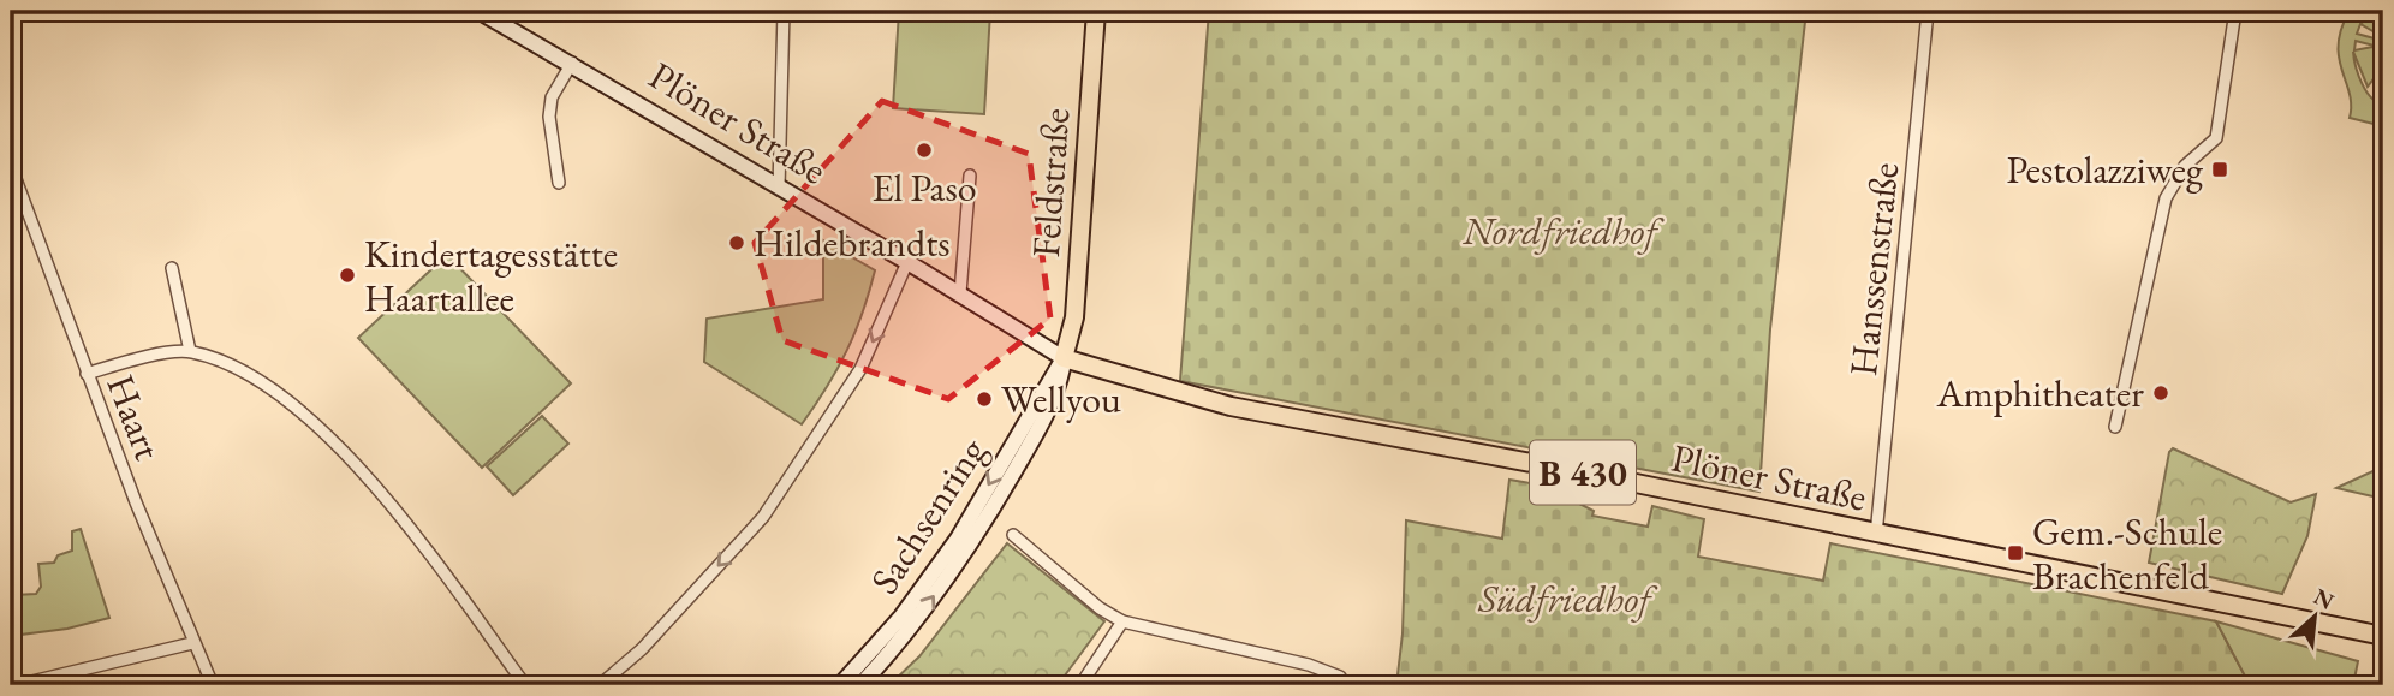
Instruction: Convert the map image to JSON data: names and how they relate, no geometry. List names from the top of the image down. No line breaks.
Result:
{"streets":{"main road":["Plöner Straße","Feldstraße","B 430","Sachsenring"],"street":["Hanssenstraße","Haart"]},"crossings":[["Plöner Straße","Feldstraße"],["Plöner Straße","Hanssenstraße"],["Plöner Straße","Sachsenring"],["Feldstraße","Sachsenring"]],"parks":["Nordfriedhof","Südfriedhof"],"places":{"other":["El Paso","Hildebrandts","Kindertagesstätte Haartallee","Amphitheater","Wellyou"],"transit":["Pestolazziweg","Gem.-Schule Brachenfeld"]},"north":"top right"}
